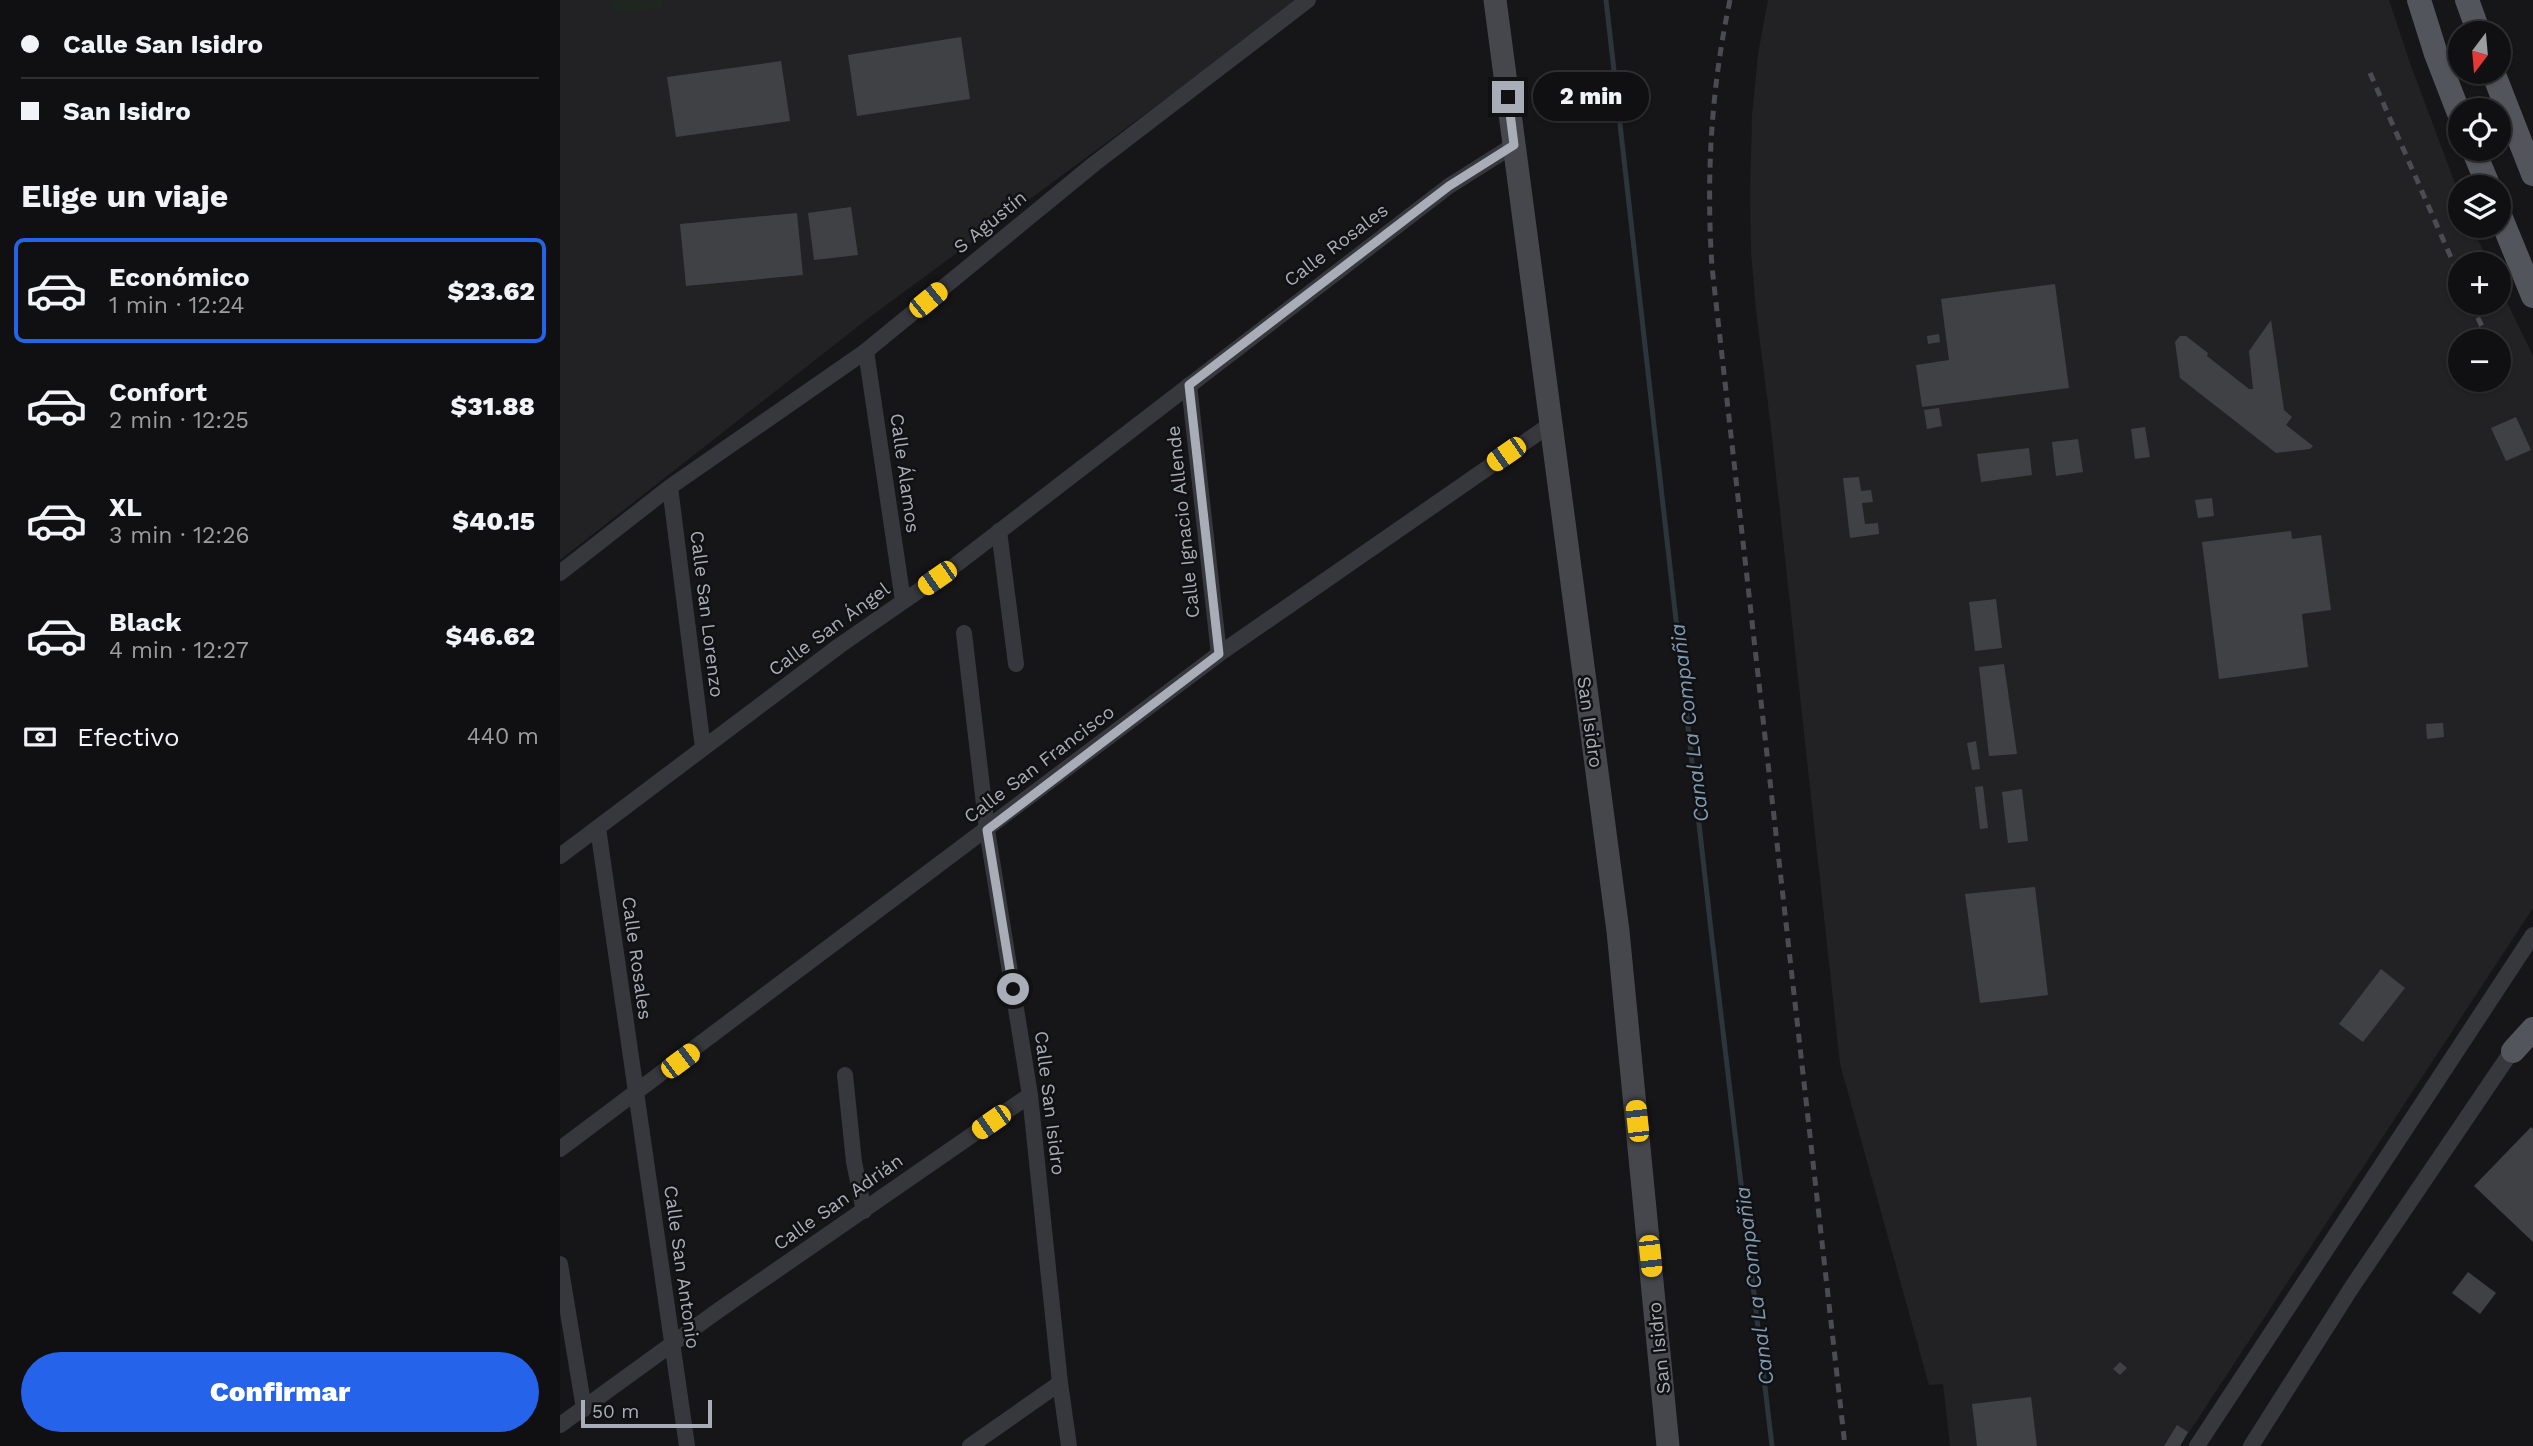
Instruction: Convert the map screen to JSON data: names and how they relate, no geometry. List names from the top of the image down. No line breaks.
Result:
{"streets":{"main road":["San Isidro"],"street":["S Agustín","Calle Rosales","Calle Álamos","Calle Ignacio Allende","Calle San Lorenzo","Calle San Ángel","Calle San Francisco","Calle San Isidro","Calle San Adrián","Calle San Antonio"]},"crossings":[["S Agustín","Calle Álamos"],["S Agustín","Calle San Lorenzo"],["Calle Rosales","Calle Ignacio Allende"],["Calle Rosales","Calle San Ángel"],["Calle Rosales","San Isidro"],["Calle Rosales","Calle San Francisco"],["Calle Rosales","Calle San Antonio"],["Calle Álamos","Calle San Ángel"],["Calle Ignacio Allende","Calle San Ángel"],["Calle Ignacio Allende","Calle San Francisco"],["Calle San Lorenzo","Calle San Ángel"],["San Isidro","Calle San Francisco"],["Calle San Francisco","Calle San Isidro"],["Calle San Francisco","Calle San Antonio"],["Calle San Isidro","Calle San Adrián"],["Calle San Adrián","Calle San Antonio"]],"water":["Canal La Compañia"],"scale_bar":"50 m","north":"bottom","page":{"banner":["Calle San Isidro","San Isidro"],"map_buttons":["+","−"],"bubble":"2 min","heading":"Elige un viaje","list":[{"name":"Económico","note":"1 min · 12:24","value":"$23.62"},{"name":"Confort","note":"2 min · 12:25","value":"$31.88"},{"name":"XL","note":"3 min · 12:26","value":"$40.15"},{"name":"Black","note":"4 min · 12:27","value":"$46.62"}],"pay":["Efectivo","440 m"],"buttons":"Confirmar","scale":"50 m"}}
